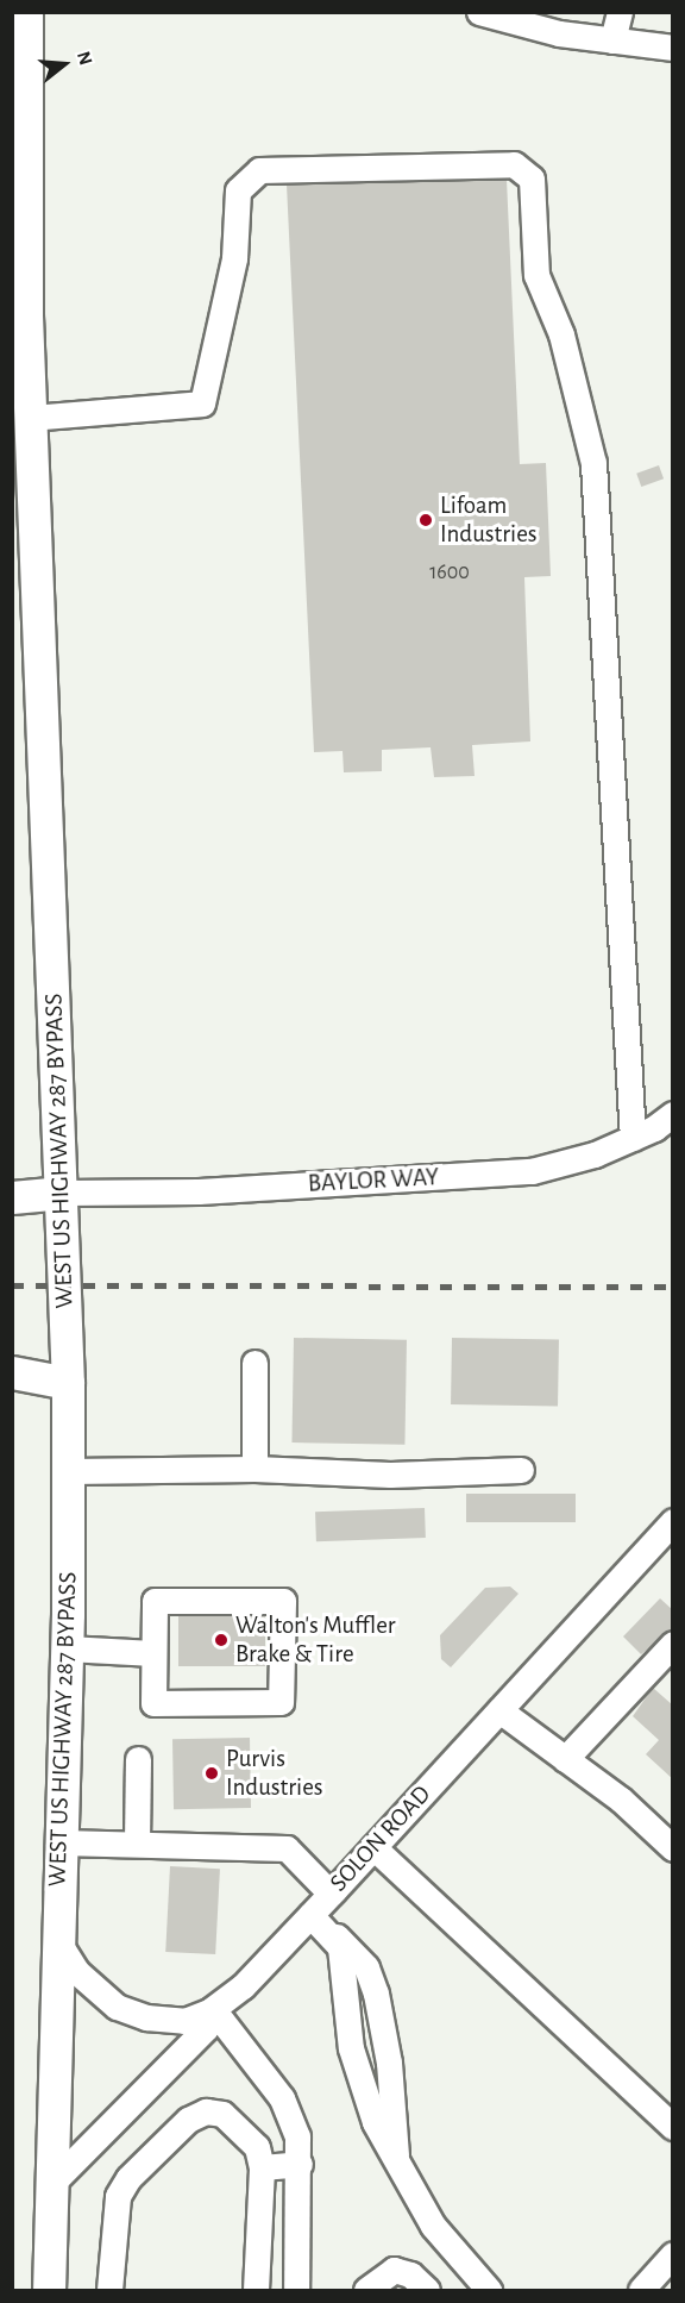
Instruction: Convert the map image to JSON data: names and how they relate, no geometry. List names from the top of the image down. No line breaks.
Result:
{"streets":{"main road":["WEST US HIGHWAY 287 BYPASS"],"street":["BAYLOR WAY","SOLON ROAD"]},"crossings":[["WEST US HIGHWAY 287 BYPASS","BAYLOR WAY"],["WEST US HIGHWAY 287 BYPASS","SOLON ROAD"]],"places":["Lifoam Industries","Walton's Muffler Brake & Tire","Purvis Industries"],"house_numbers":["1600"],"north":"right"}
